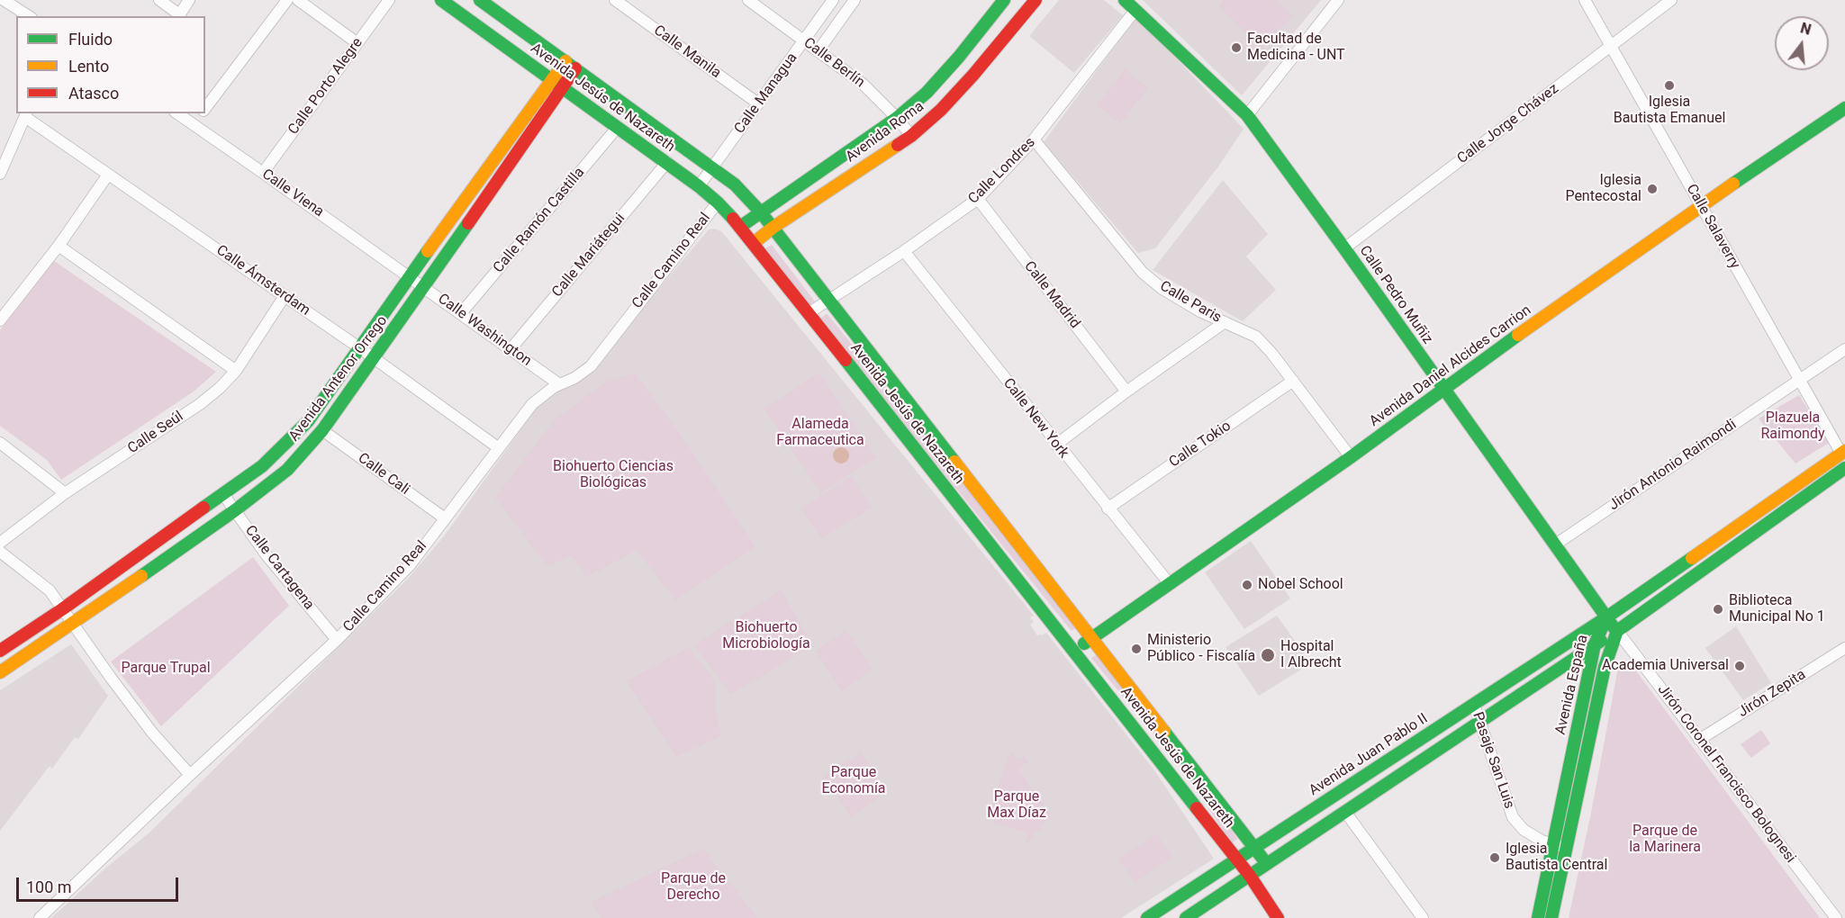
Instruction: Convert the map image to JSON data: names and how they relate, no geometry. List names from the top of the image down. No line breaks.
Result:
{"streets":{"main road":["Avenida Jesús de Nazareth","Avenida Roma","Calle Pedro Muñiz","Avenida Daniel Alcides Carrion","Avenida Antenor Orrego","Avenida España","Avenida Juan Pablo II"],"street":["Calle Manila","Calle Berlín","Calle Porto Alegre","Calle Managua","Calle Jorge Chávez","Calle Londres","Calle Viena","Calle Ramón Castilla","Calle Salaverry","Calle Mariátegui","Calle Camino Real","Calle Ámsterdam","Calle Madrid","Calle Paris","Calle Washington","Calle New York","Calle Seúl","Calle Tokio","Jirón Antonio Raimondi","Calle Cali","Calle Cartagena","Jirón Zepita","Pasaje San Luis","Jirón Coronel Francisco Bolognesi"]},"crossings":[["Calle Manila","Calle Managua"],["Calle Berlín","Calle Managua"],["Calle Berlín","Avenida Roma"],["Calle Porto Alegre","Calle Viena"],["Calle Managua","Avenida Jesús de Nazareth"],["Avenida Jesús de Nazareth","Avenida Roma"],["Avenida Jesús de Nazareth","Calle Londres"],["Avenida Jesús de Nazareth","Calle Ramón Castilla"],["Avenida Jesús de Nazareth","Calle Mariátegui"],["Avenida Jesús de Nazareth","Calle Camino Real"],["Avenida Jesús de Nazareth","Avenida Daniel Alcides Carrion"],["Avenida Jesús de Nazareth","Avenida Antenor Orrego"],["Avenida Jesús de Nazareth","Avenida Juan Pablo II"],["Calle Jorge Chávez","Calle Salaverry"],["Calle Jorge Chávez","Calle Pedro Muñiz"],["Calle Londres","Calle Madrid"],["Calle Londres","Calle Pedro Muñiz"],["Calle Londres","Calle Paris"],["Calle Londres","Calle New York"],["Calle Viena","Calle Washington"],["Calle Viena","Avenida Antenor Orrego"],["Calle Ramón Castilla","Calle Washington"],["Calle Salaverry","Avenida Daniel Alcides Carrion"],["Calle Salaverry","Jirón Antonio Raimondi"],["Calle Mariátegui","Calle Washington"],["Calle Camino Real","Calle Ámsterdam"],["Calle Camino Real","Calle Washington"],["Calle Camino Real","Calle Cali"],["Calle Camino Real","Calle Cartagena"],["Calle Ámsterdam","Avenida Antenor Orrego"],["Calle Ámsterdam","Calle Seúl"],["Calle Pedro Muñiz","Avenida Daniel Alcides Carrion"],["Calle Pedro Muñiz","Jirón Antonio Raimondi"],["Calle Pedro Muñiz","Avenida España"],["Calle Pedro Muñiz","Avenida Juan Pablo II"],["Calle Pedro Muñiz","Jirón Coronel Francisco Bolognesi"],["Calle Paris","Avenida Daniel Alcides Carrion"],["Calle Paris","Calle Tokio"],["Calle Washington","Avenida Antenor Orrego"],["Avenida Daniel Alcides Carrion","Calle New York"],["Avenida Antenor Orrego","Calle Cali"],["Avenida Antenor Orrego","Calle Cartagena"],["Calle New York","Calle Tokio"],["Avenida España","Avenida Juan Pablo II"],["Avenida España","Pasaje San Luis"],["Avenida España","Jirón Coronel Francisco Bolognesi"],["Jirón Zepita","Jirón Coronel Francisco Bolognesi"],["Avenida Juan Pablo II","Pasaje San Luis"]],"parks":["Plazuela Raimondy","Alameda Farmaceutica","Biohuerto Ciencias Biológicas","Biohuerto Microbiología","Parque Trupal","Parque Economía","Parque Max Díaz","Parque de la Marinera","Parque de Derecho"],"places":["Facultad de Medicina - UNT","Iglesia Bautista Emanuel","Iglesia Pentecostal","Nobel School","Biblioteca Municipal No 1","Ministerio Público - Fiscalía","Hospital I Albrecht","Academia Universal","Iglesia Bautista Central"],"legend":["Fluido","Lento","Atasco"],"scale_bar":"100 m","north":"top"}
